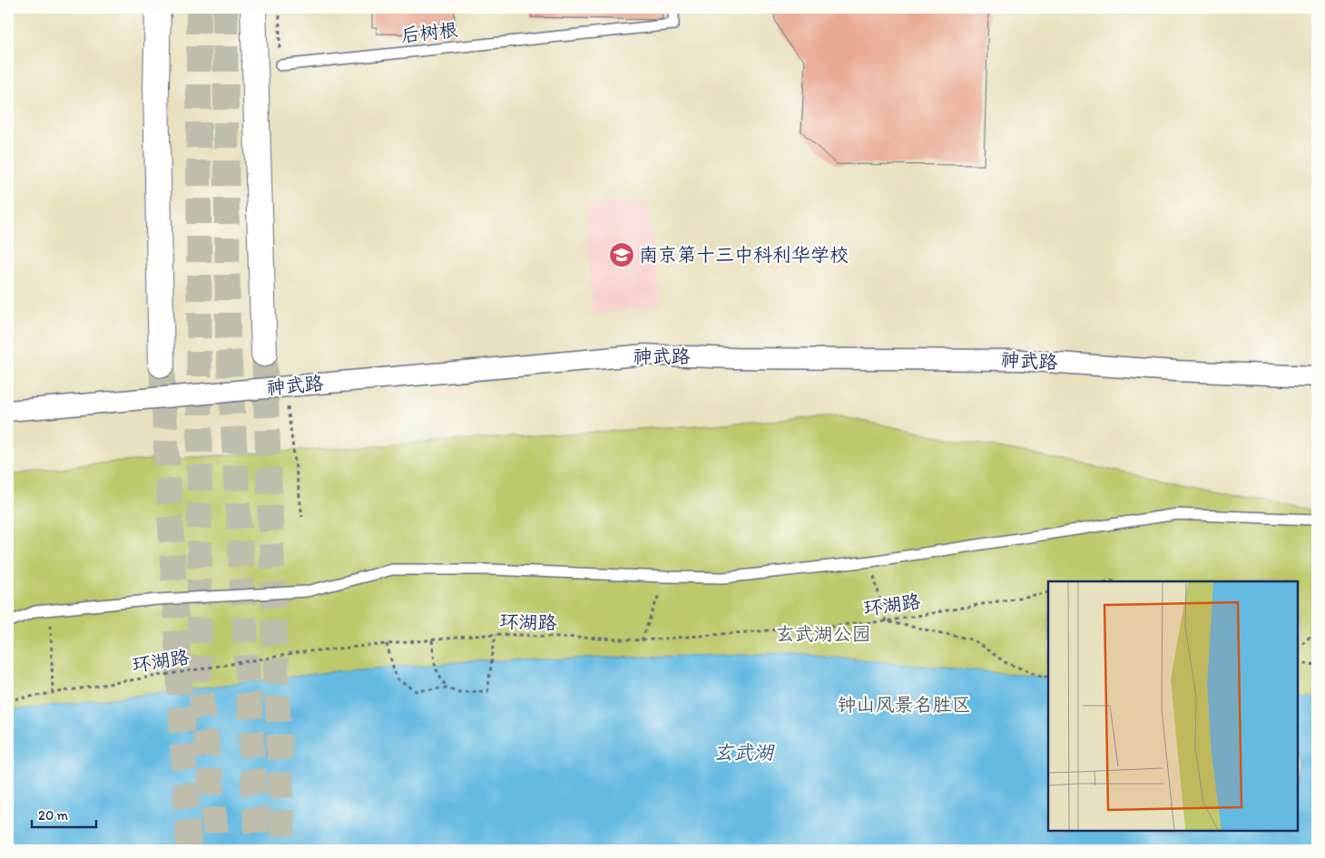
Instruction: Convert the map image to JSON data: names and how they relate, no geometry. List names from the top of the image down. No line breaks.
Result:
{"streets":{"street":["神武路"],"lane":["后树根"],"path":["环湖路"]},"water":["玄武湖"],"parks":["玄武湖公园","钟山风景名胜区"],"places":{"school or university":["南京第十三中科利华学校"]},"scale_bar":"20 m"}
